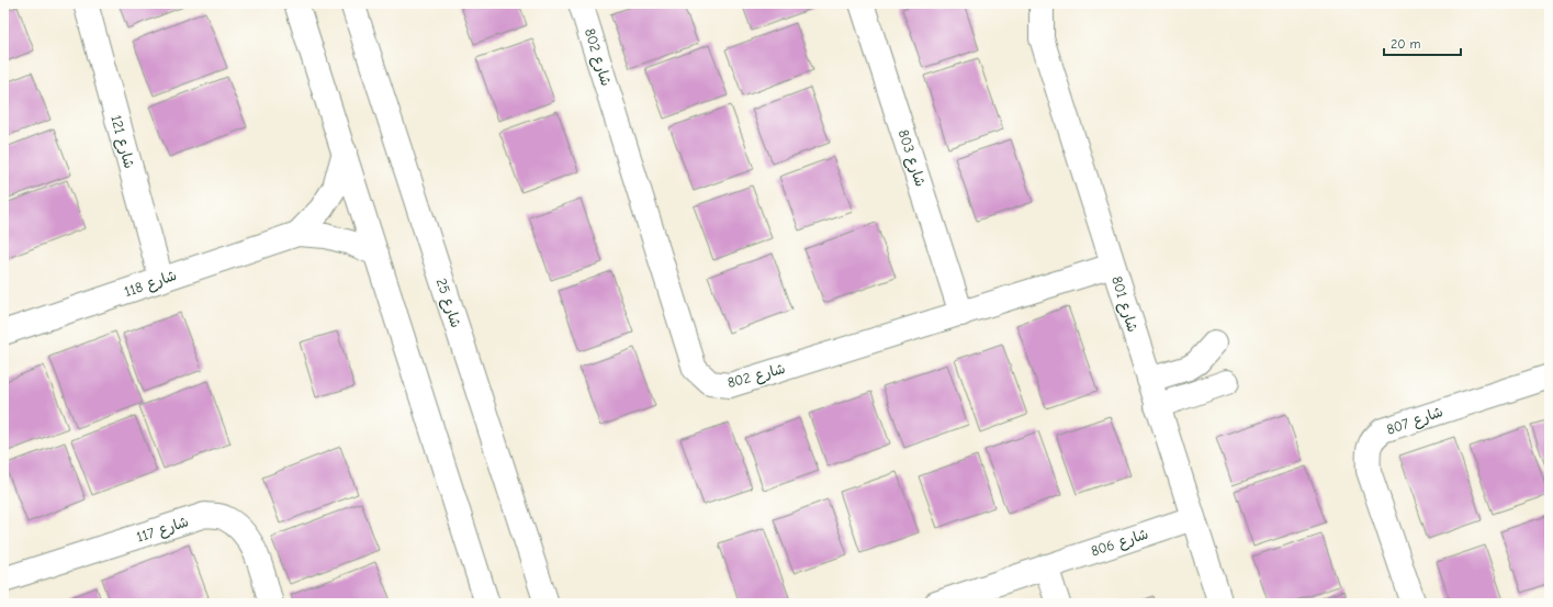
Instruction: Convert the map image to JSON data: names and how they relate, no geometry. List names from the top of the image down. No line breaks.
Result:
{"streets":{"street":["شارع 802","شارع 121","شارع 803","شارع 118","شارع 25","شارع 801","شارع 807","شارع 117","شارع 806"]},"crossings":[["شارع 802","شارع 803"],["شارع 802","شارع 801"],["شارع 121","شارع 118"],["شارع 801","شارع 806"]],"scale_bar":"20 m"}
